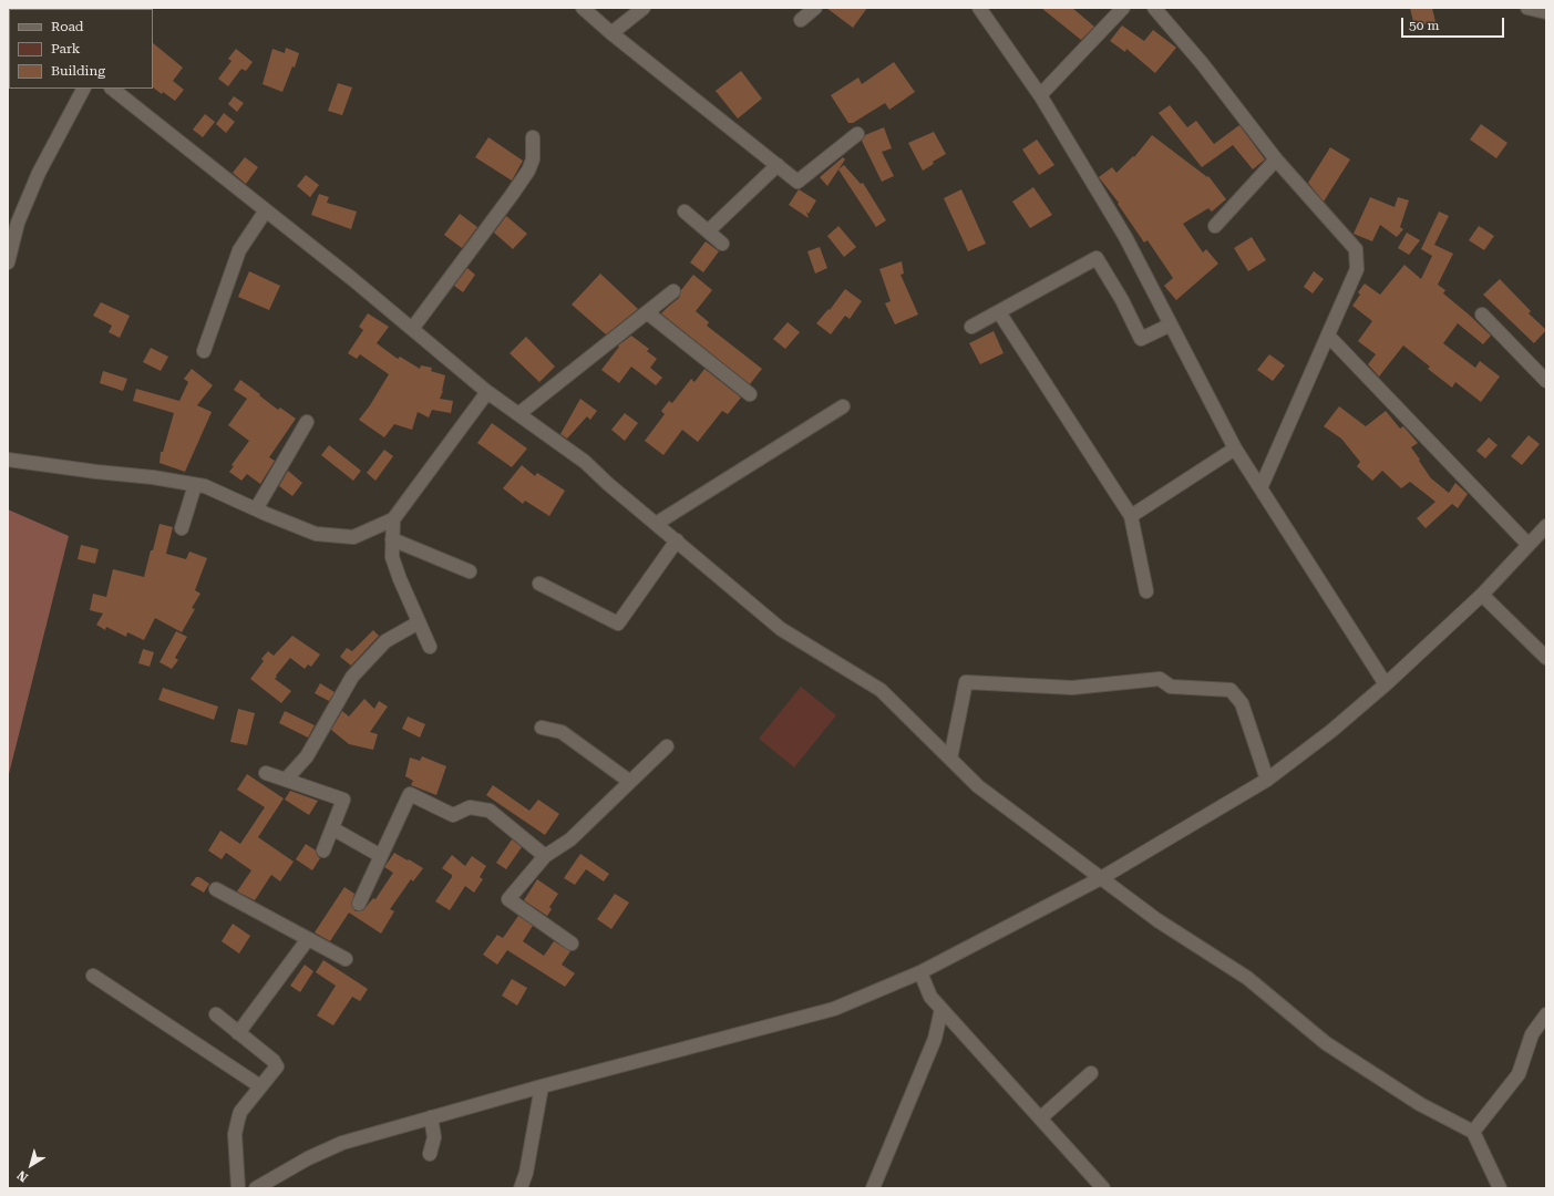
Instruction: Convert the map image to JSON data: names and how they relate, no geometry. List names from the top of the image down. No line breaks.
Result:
{"legend":["Road","Park","Building"],"scale_bar":"50 m","north":"bottom left"}
